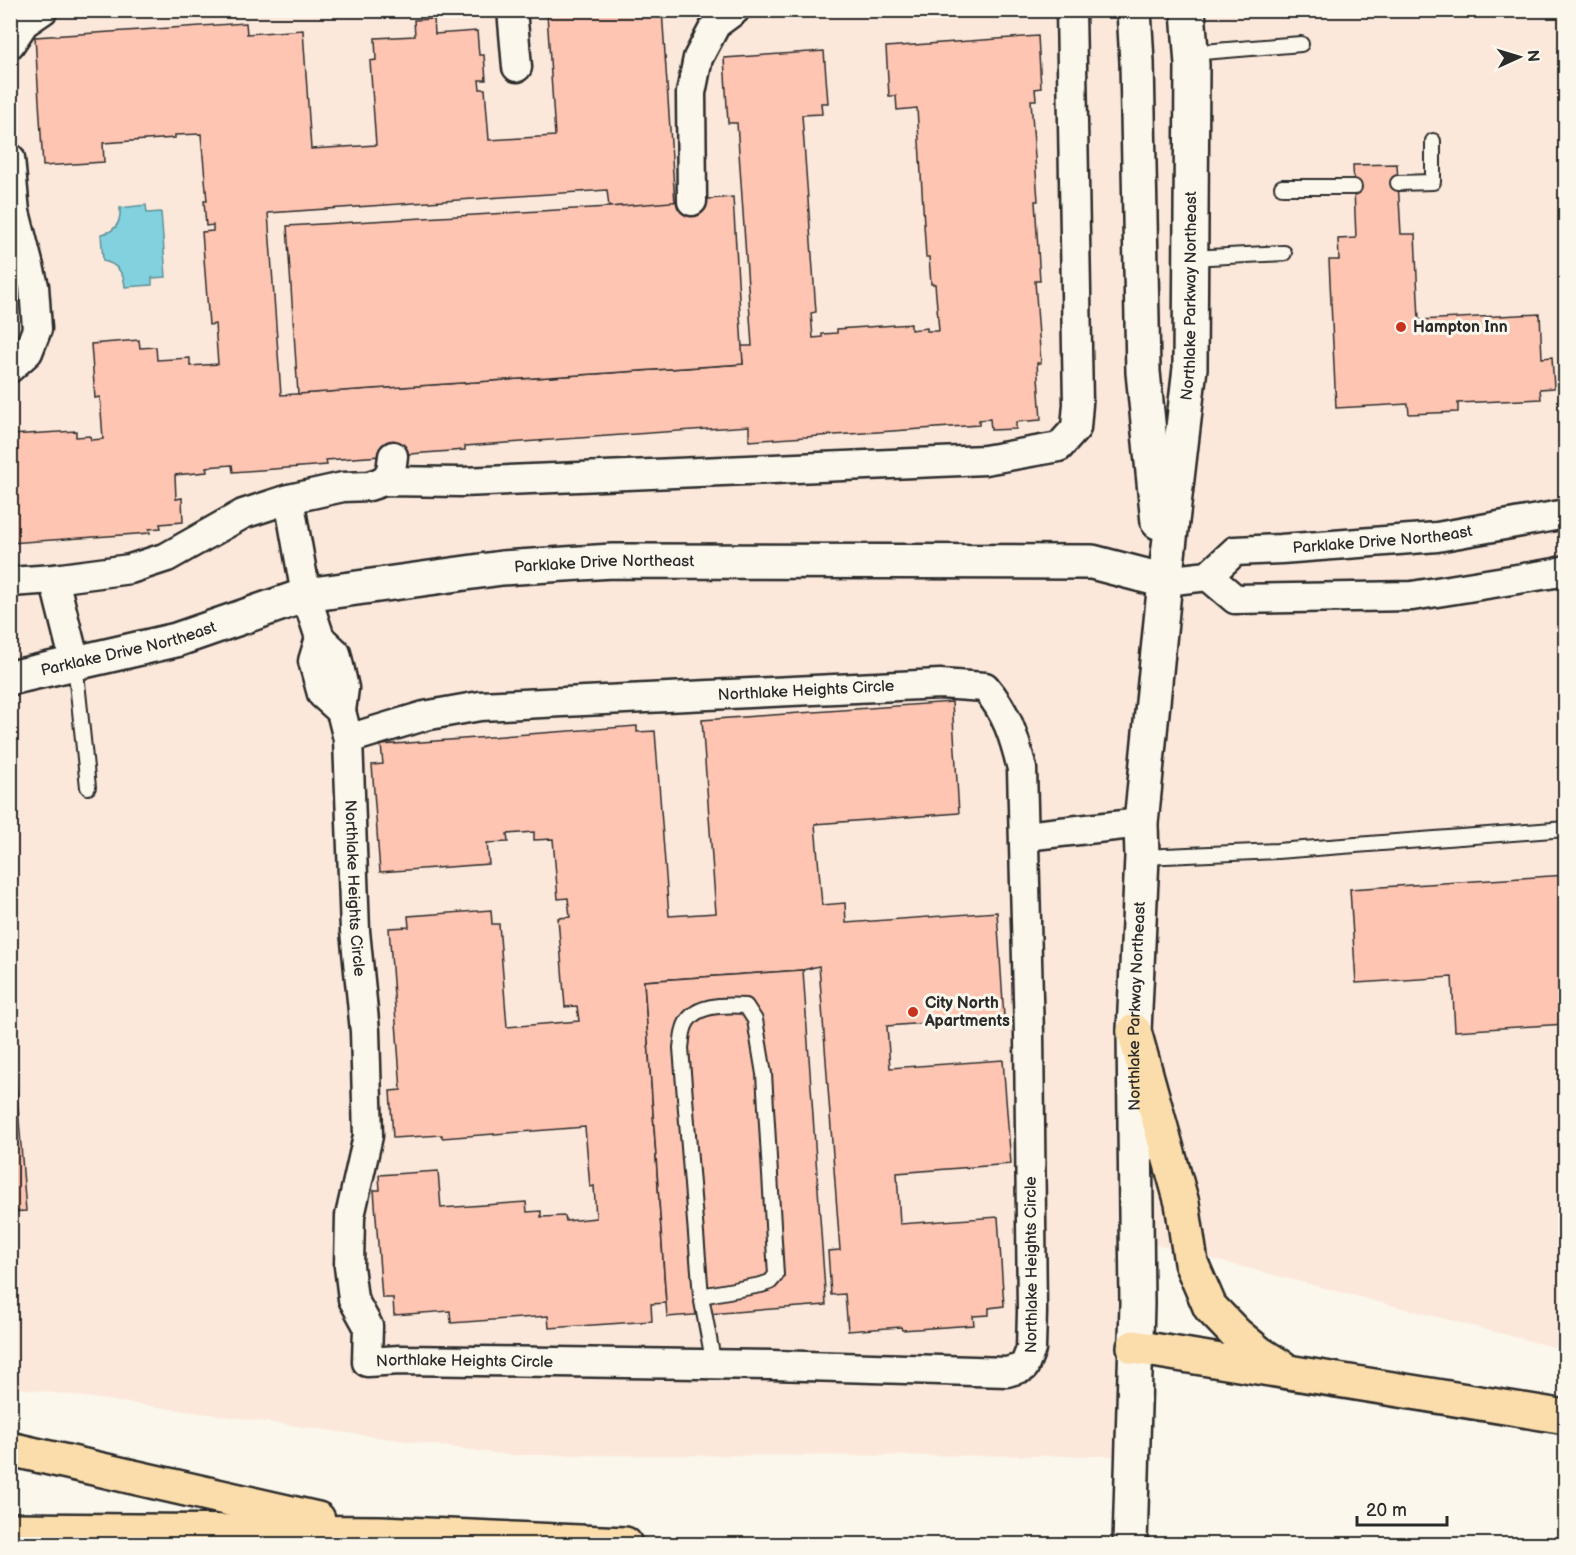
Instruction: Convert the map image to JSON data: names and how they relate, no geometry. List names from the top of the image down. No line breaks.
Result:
{"streets":{"street":["Northlake Parkway Northeast","Parklake Drive Northeast","Northlake Heights Circle"]},"crossings":[["Northlake Parkway Northeast","Parklake Drive Northeast"]],"places":["Hampton Inn","City North Apartments"],"scale_bar":"20 m","north":"right"}
